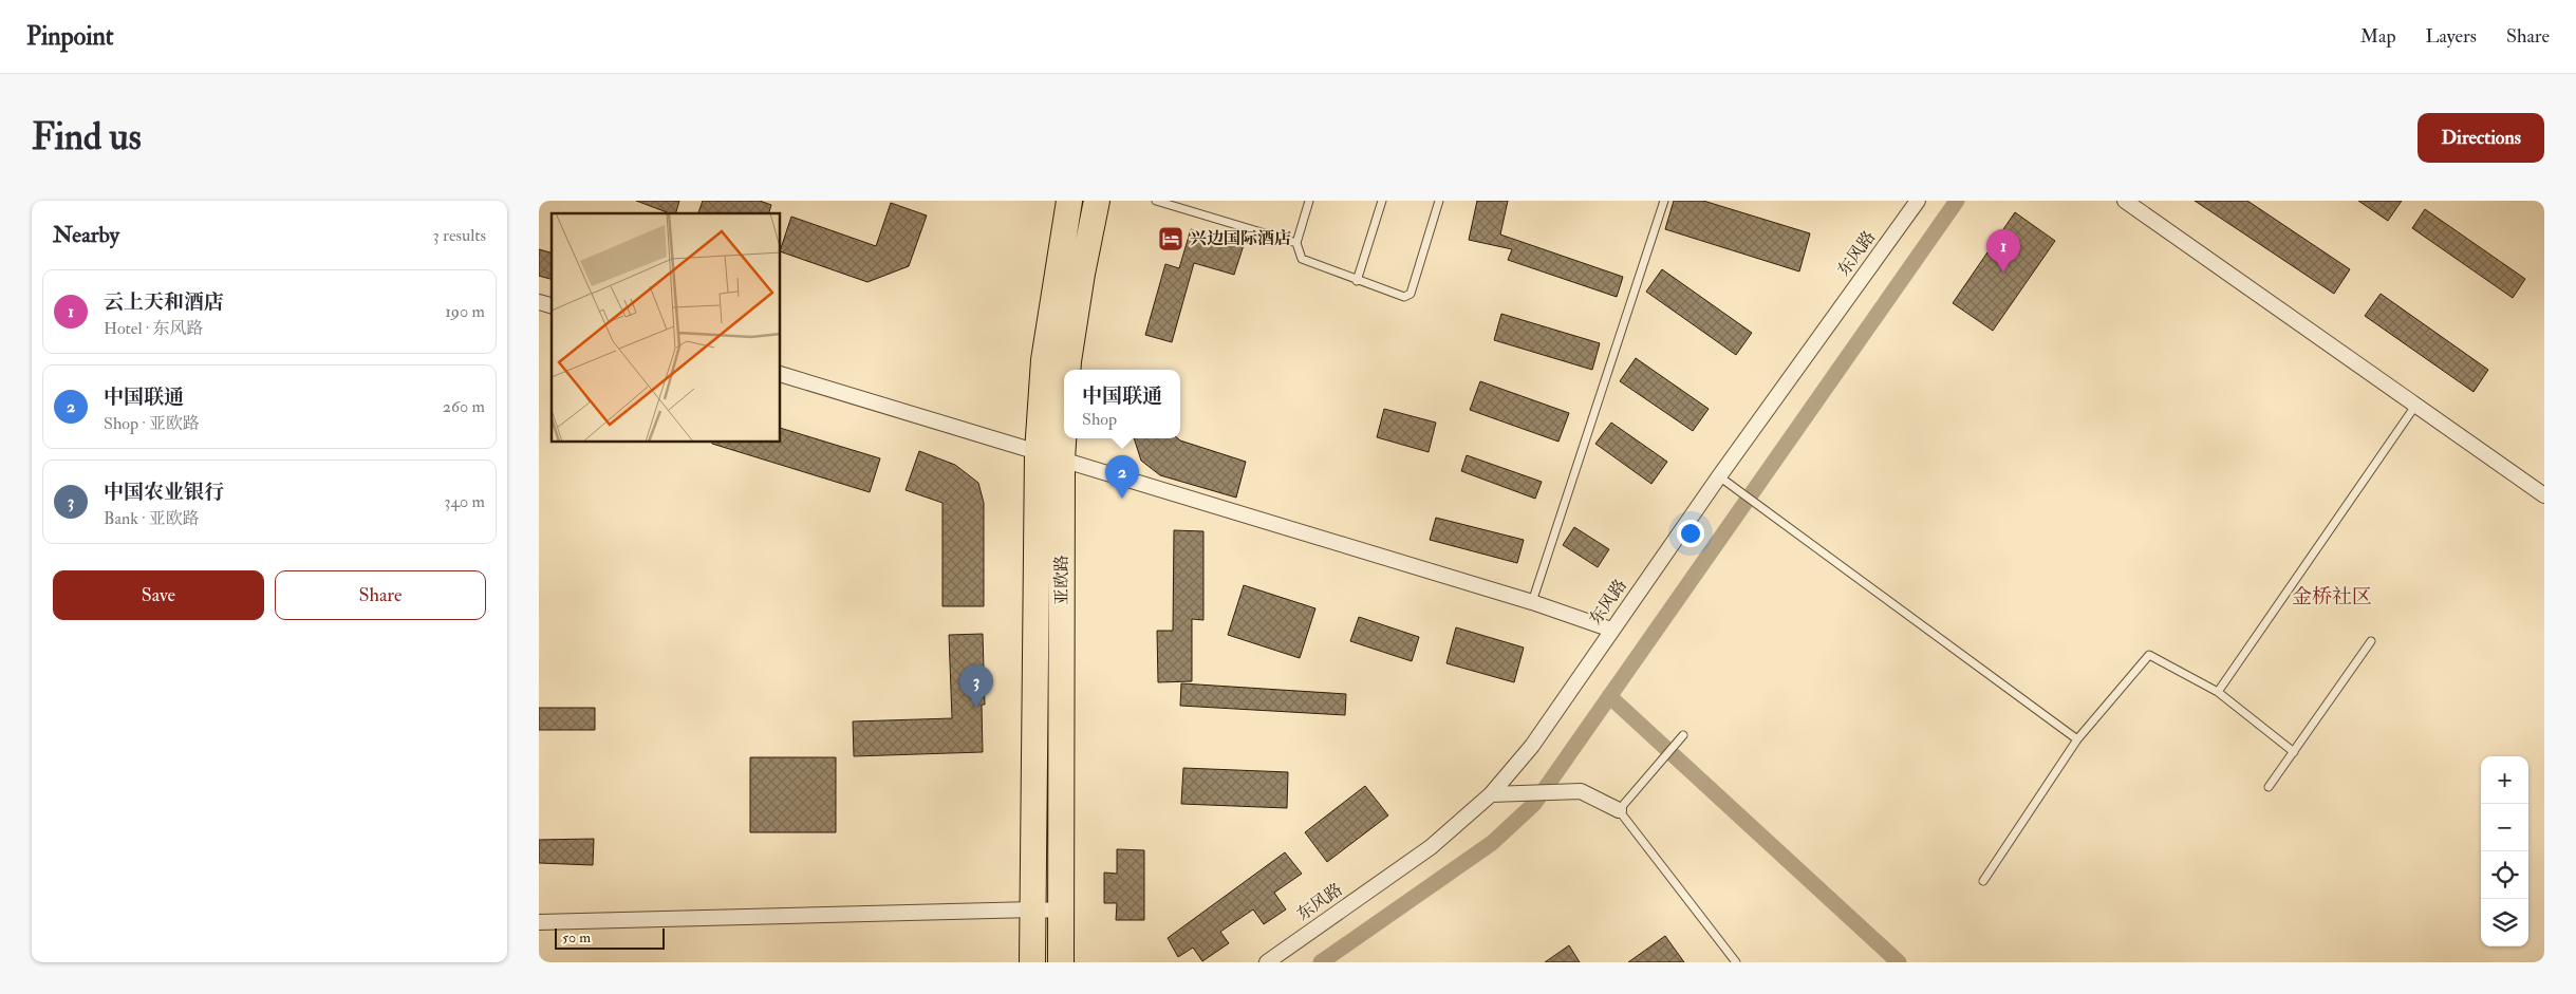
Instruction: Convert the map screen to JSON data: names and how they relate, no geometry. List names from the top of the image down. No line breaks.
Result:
{"streets":{"highway":["亚欧路"],"street":["东风路"]},"districts":["金桥社区"],"places":{"hotel":["兴边国际酒店"]},"scale_bar":"50 m","page":{"header":"Pinpoint","nav":["Map","Layers","Share"],"buttons":["Directions",["Save","Share"]],"title":"Find us","heading":["Nearby","3 results"],"pins":["1","2","3"],"list":[{"mark":"1","name":"云上天和酒店","note":"Hotel · 东风路","value":"190 m"},{"mark":"2","name":"中国联通","note":"Shop · 亚欧路","value":"260 m"},{"mark":"3","name":"中国农业银行","note":"Bank · 亚欧路","value":"340 m"}],"popup":["中国联通","Shop"],"map_buttons":["+","−"],"scale":"50 m"}}
